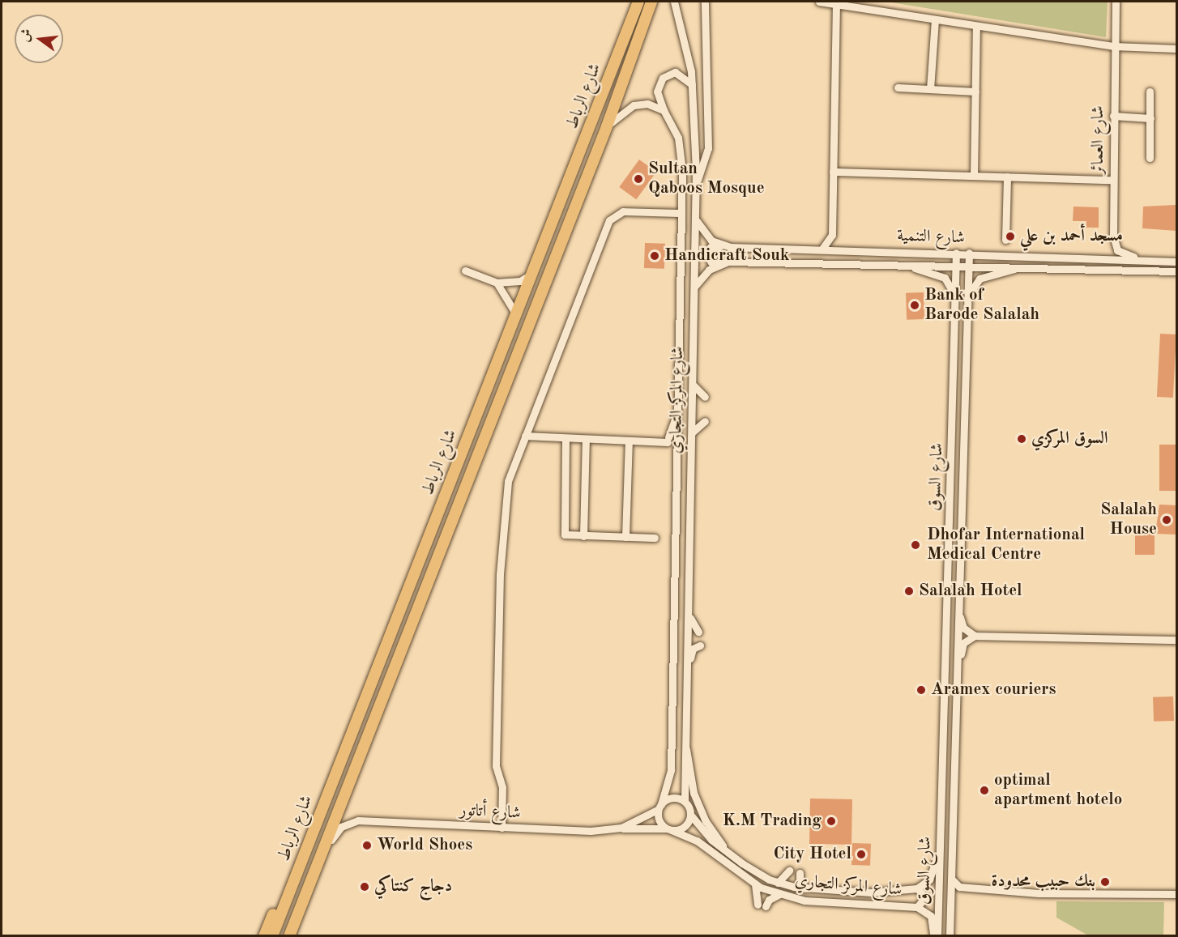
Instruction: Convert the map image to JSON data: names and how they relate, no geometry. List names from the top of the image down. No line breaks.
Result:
{"streets":{"highway":["شارع الرباط"],"street":["شارع العمائر","شارع التنمية","شارع المركز التجاري","شارع السوق","شارع أتاتور"]},"crossings":[["شارع الرباط","شارع أتاتور"],["شارع العمائر","شارع التنمية"],["شارع التنمية","شارع المركز التجاري"],["شارع التنمية","شارع السوق"],["شارع المركز التجاري","شارع السوق"],["شارع المركز التجاري","شارع أتاتور"]],"places":["Sultan Qaboos Mosque","مسجد أحمد بن علي","Handicraft Souk","Bank of Barode Salalah","السوق المركزي","Salalah House","Dhofar International Medical Centre","Salalah Hotel","Aramex couriers","optimal apartment hotelo","K.M Trading","World Shoes","City Hotel","بنك حبيب محدودة","دجاج كنتاكي"],"north":"left"}
